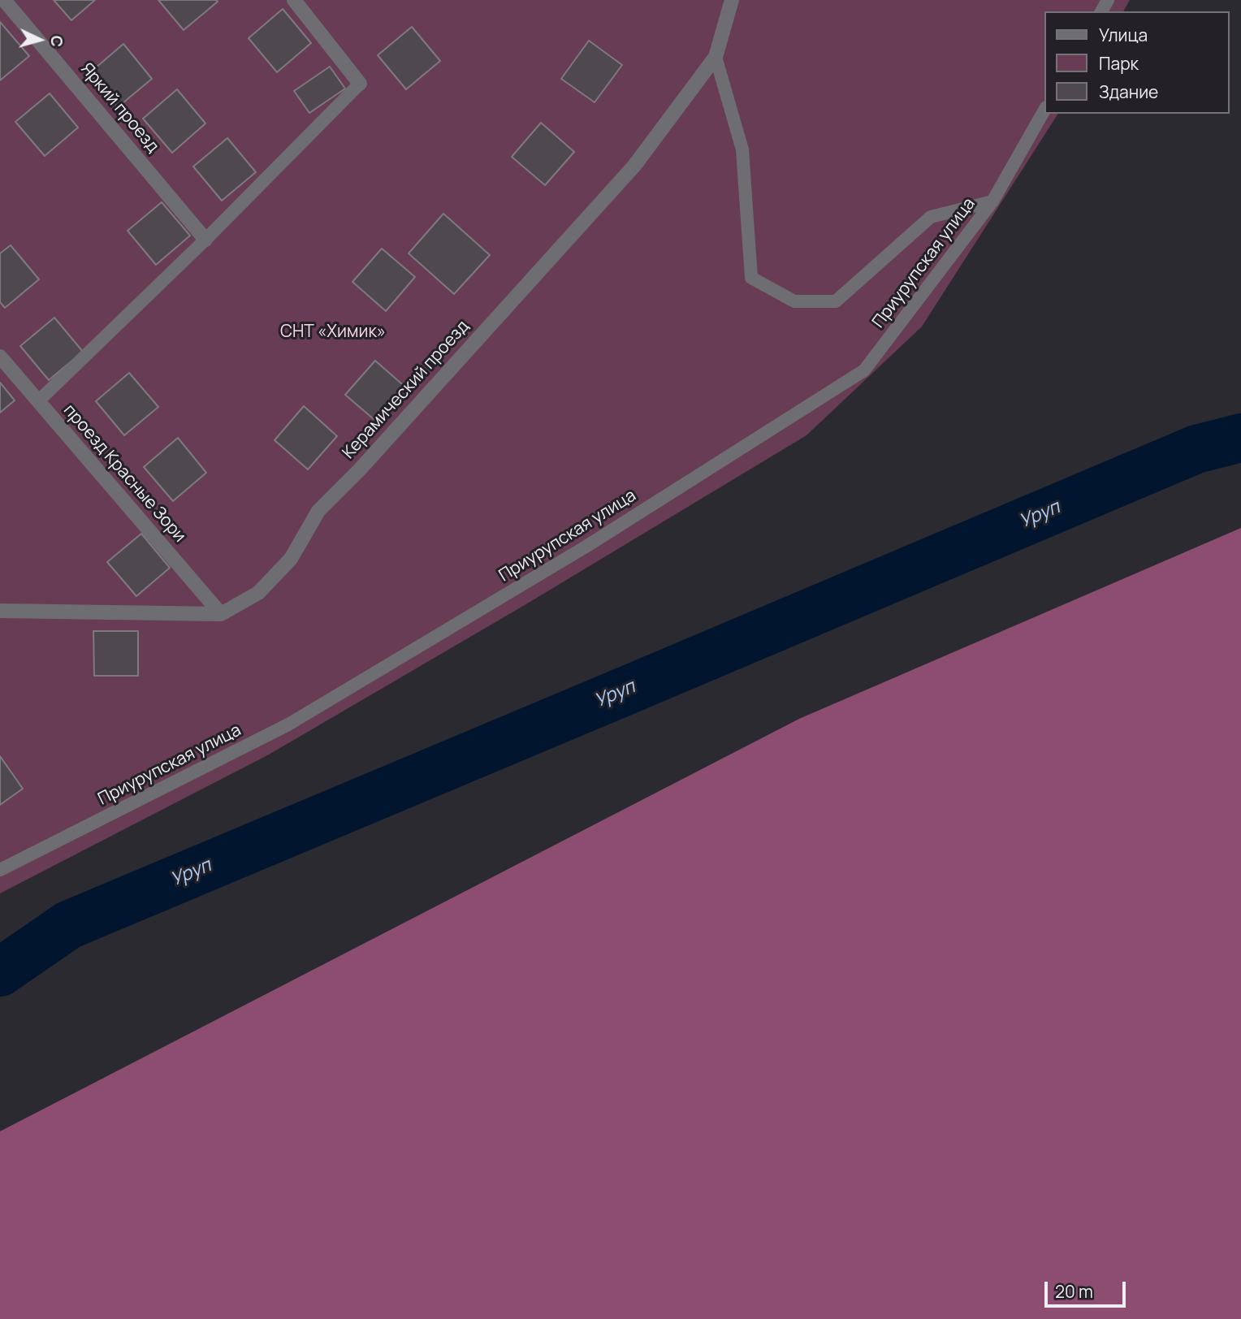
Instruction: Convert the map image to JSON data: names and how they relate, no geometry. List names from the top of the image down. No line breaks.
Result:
{"streets":{"street":["Яркий проезд","Керамический проезд","проезд Красные Зори"],"lane":["Приурупская улица"]},"crossings":[["Керамический проезд","проезд Красные Зори"]],"water":["Уруп"],"parks":["СНТ «Химик»"],"legend":["Улица","Парк","Здание"],"scale_bar":"20 m","north":"right"}
